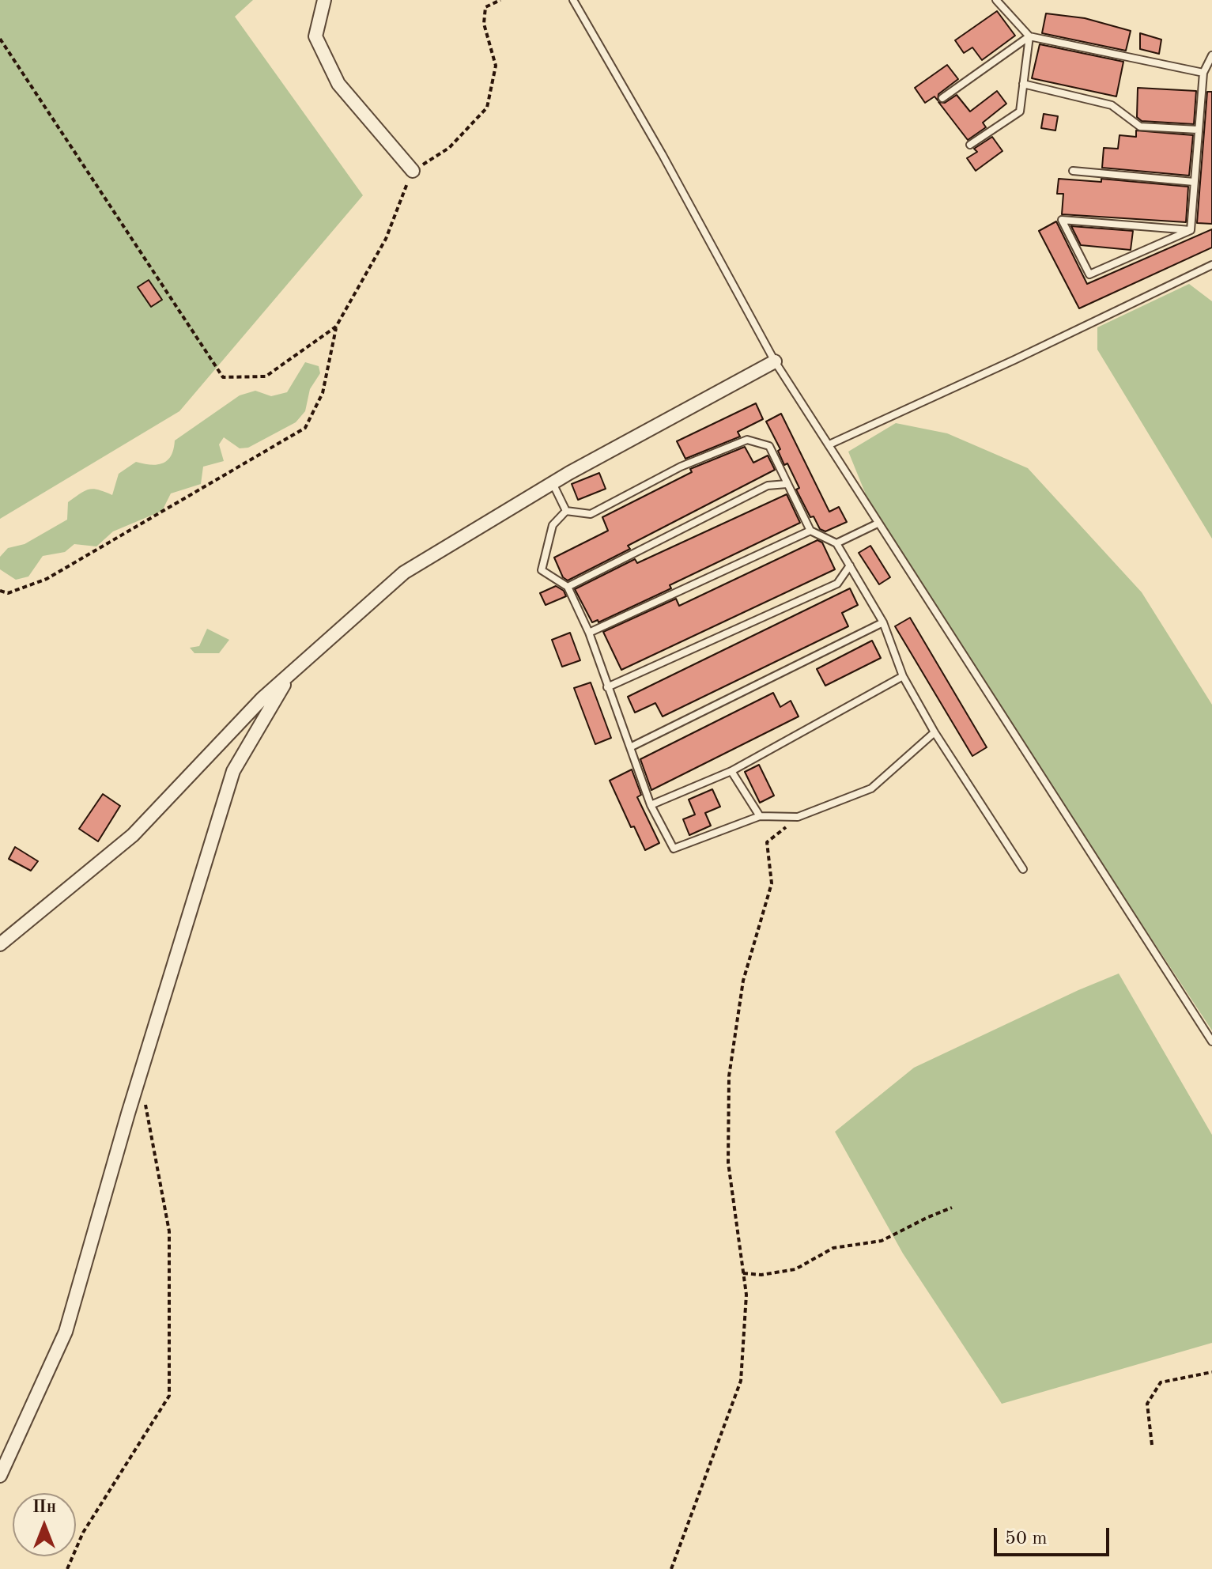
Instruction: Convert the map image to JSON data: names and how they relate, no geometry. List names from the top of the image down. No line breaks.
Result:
{"scale_bar":"50 m","north":"top"}
